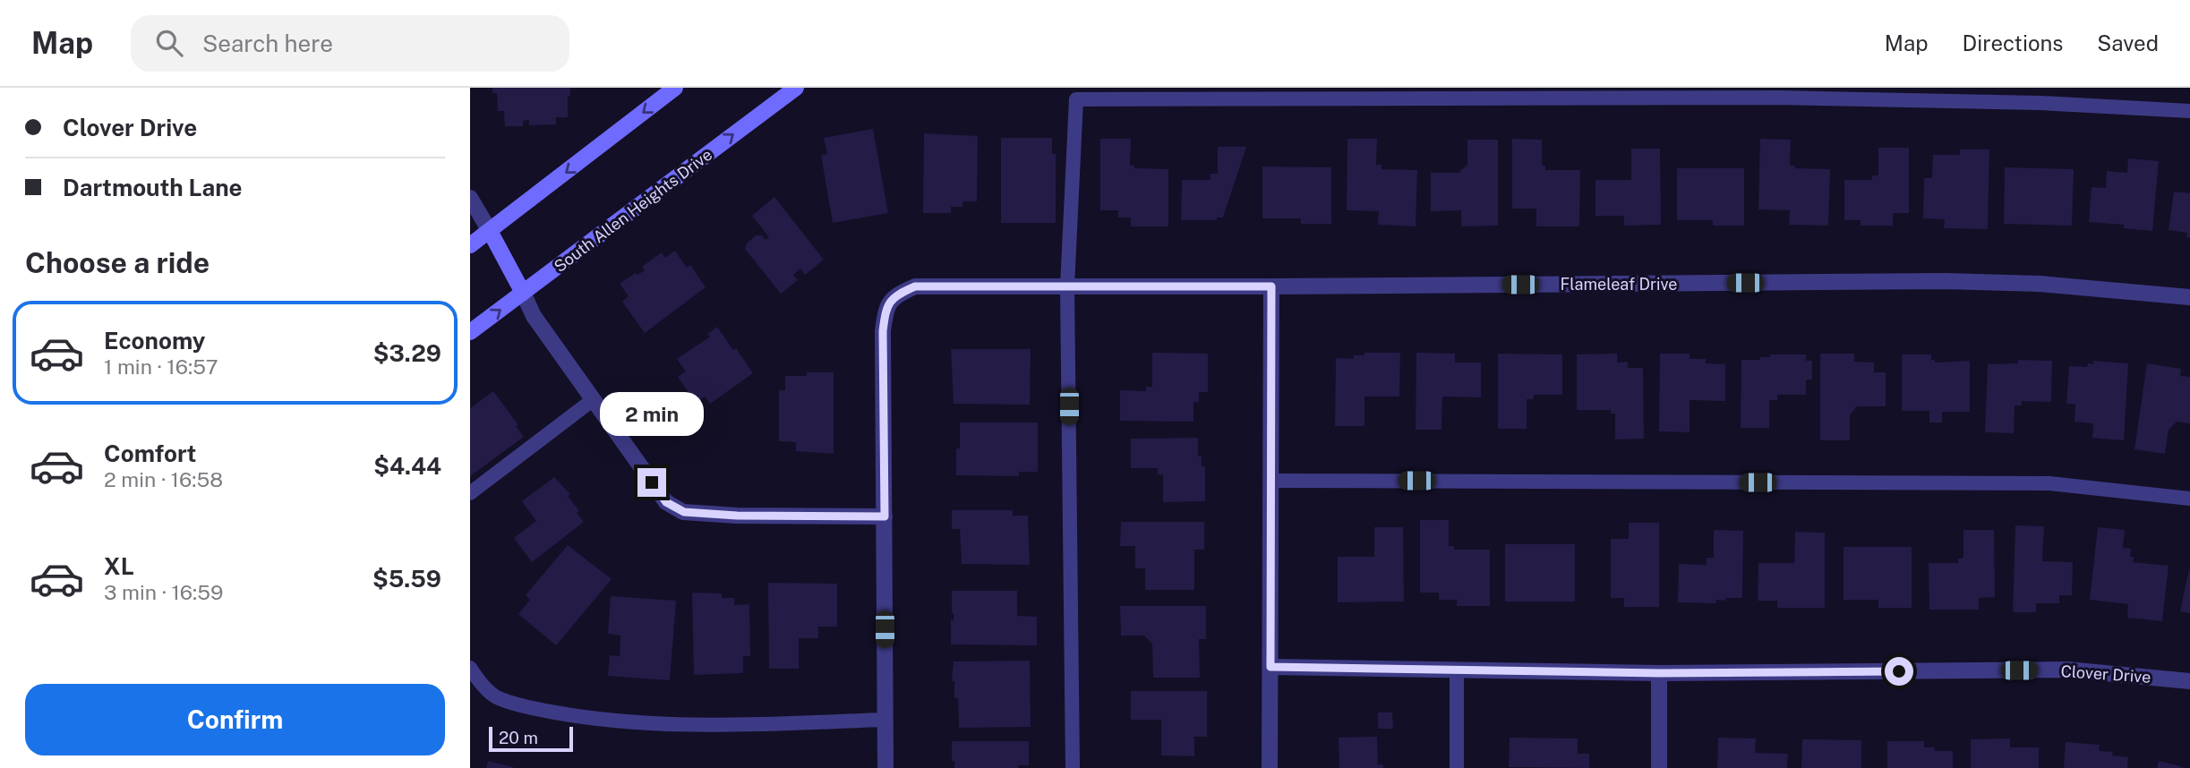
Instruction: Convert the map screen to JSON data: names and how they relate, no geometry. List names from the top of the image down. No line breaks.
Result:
{"streets":{"main road":["South Allen Heights Drive"],"street":["Flameleaf Drive","Clover Drive"]},"scale_bar":"20 m","page":{"header":"Map","search":"Search here","nav":["Map","Directions","Saved"],"banner":["Clover Drive","Dartmouth Lane"],"heading":"Choose a ride","list":[{"name":"Economy","note":"1 min · 16:57","value":"$3.29"},{"name":"Comfort","note":"2 min · 16:58","value":"$4.44"},{"name":"XL","note":"3 min · 16:59","value":"$5.59"}],"bubble":"2 min","buttons":"Confirm","scale":"20 m"}}
